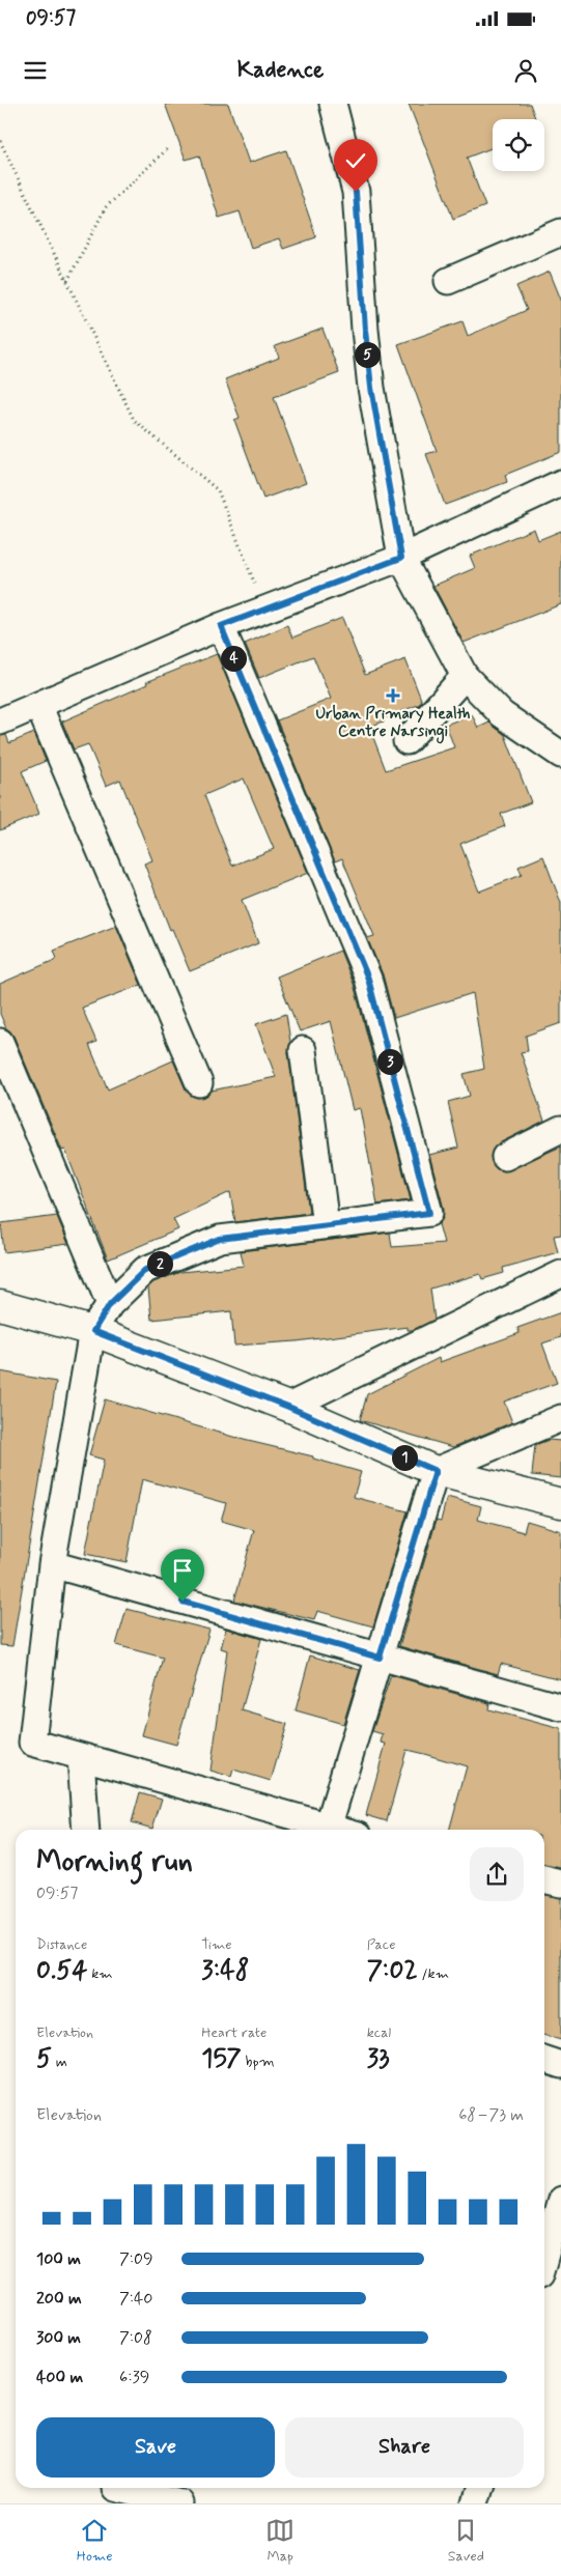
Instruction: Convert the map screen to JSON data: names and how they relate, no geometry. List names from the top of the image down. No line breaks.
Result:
{"places":{"health":["Urban Primary Health Centre Narsingi"]},"page":{"status":"09:57","header":"Kadence","pins":["5","4","3","2","1"],"heading":["Morning run","09:57"],"stats":[["Distance","0.54 km"],["Time","3:48"],["Pace","7:02 /km"],["Elevation","5 m"],["Heart rate","157 bpm"],["kcal","33"]],"chart":["Elevation","68–73 m"],"list":[{"name":"100 m","note":"7:09"},{"name":"200 m","note":"7:40"},{"name":"300 m","note":"7:08"},{"name":"400 m","note":"6:39"}],"buttons":["Save","Share"],"tabs":["Home","Map","Saved"]}}
